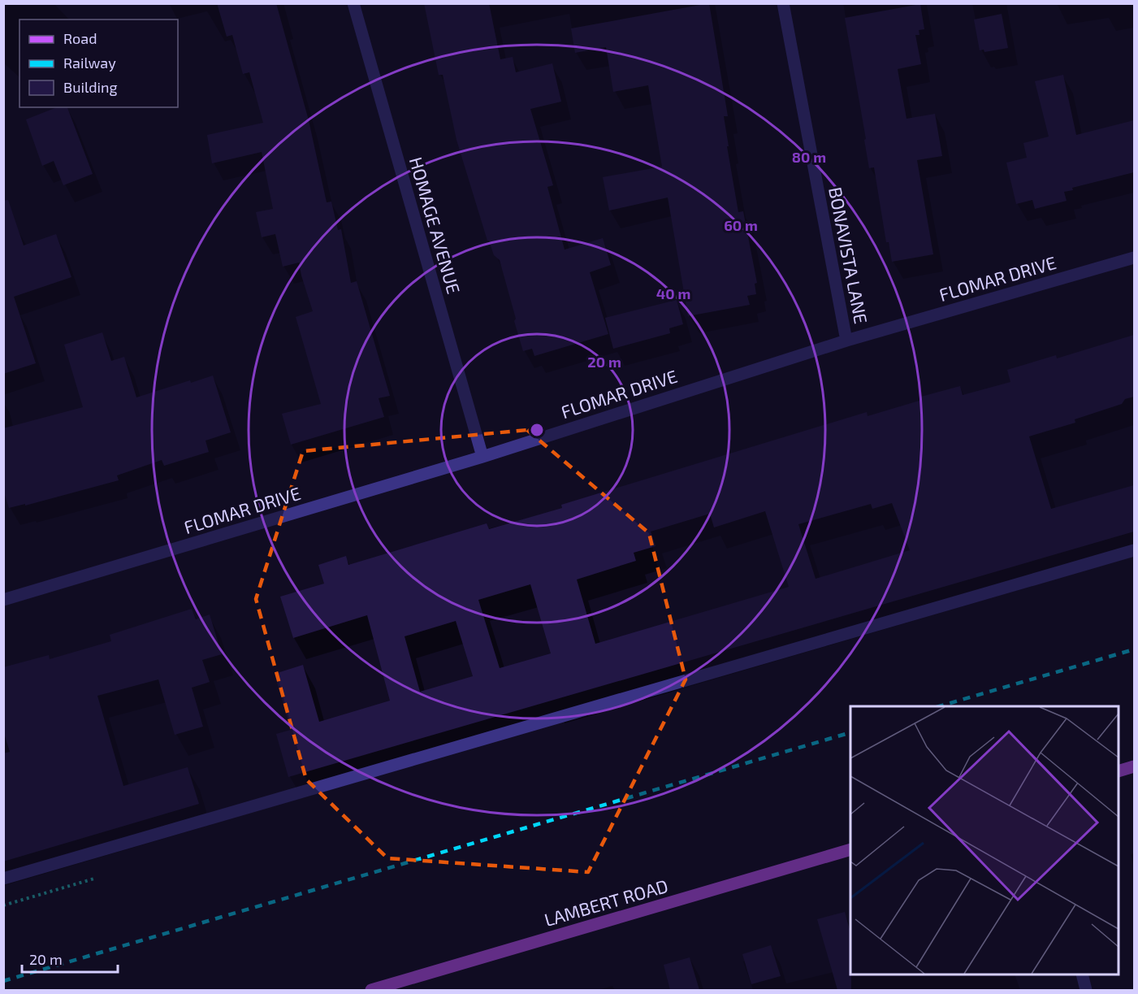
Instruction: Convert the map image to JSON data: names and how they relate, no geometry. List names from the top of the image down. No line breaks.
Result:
{"streets":{"main road":["LAMBERT ROAD"],"street":["HOMAGE AVENUE","BONAVISTA LANE","FLOMAR DRIVE"]},"crossings":[["HOMAGE AVENUE","FLOMAR DRIVE"],["BONAVISTA LANE","FLOMAR DRIVE"]],"legend":["Road","Railway","Building"],"scale_bar":"20 m","rings":["80 m","60 m","40 m","20 m"]}
